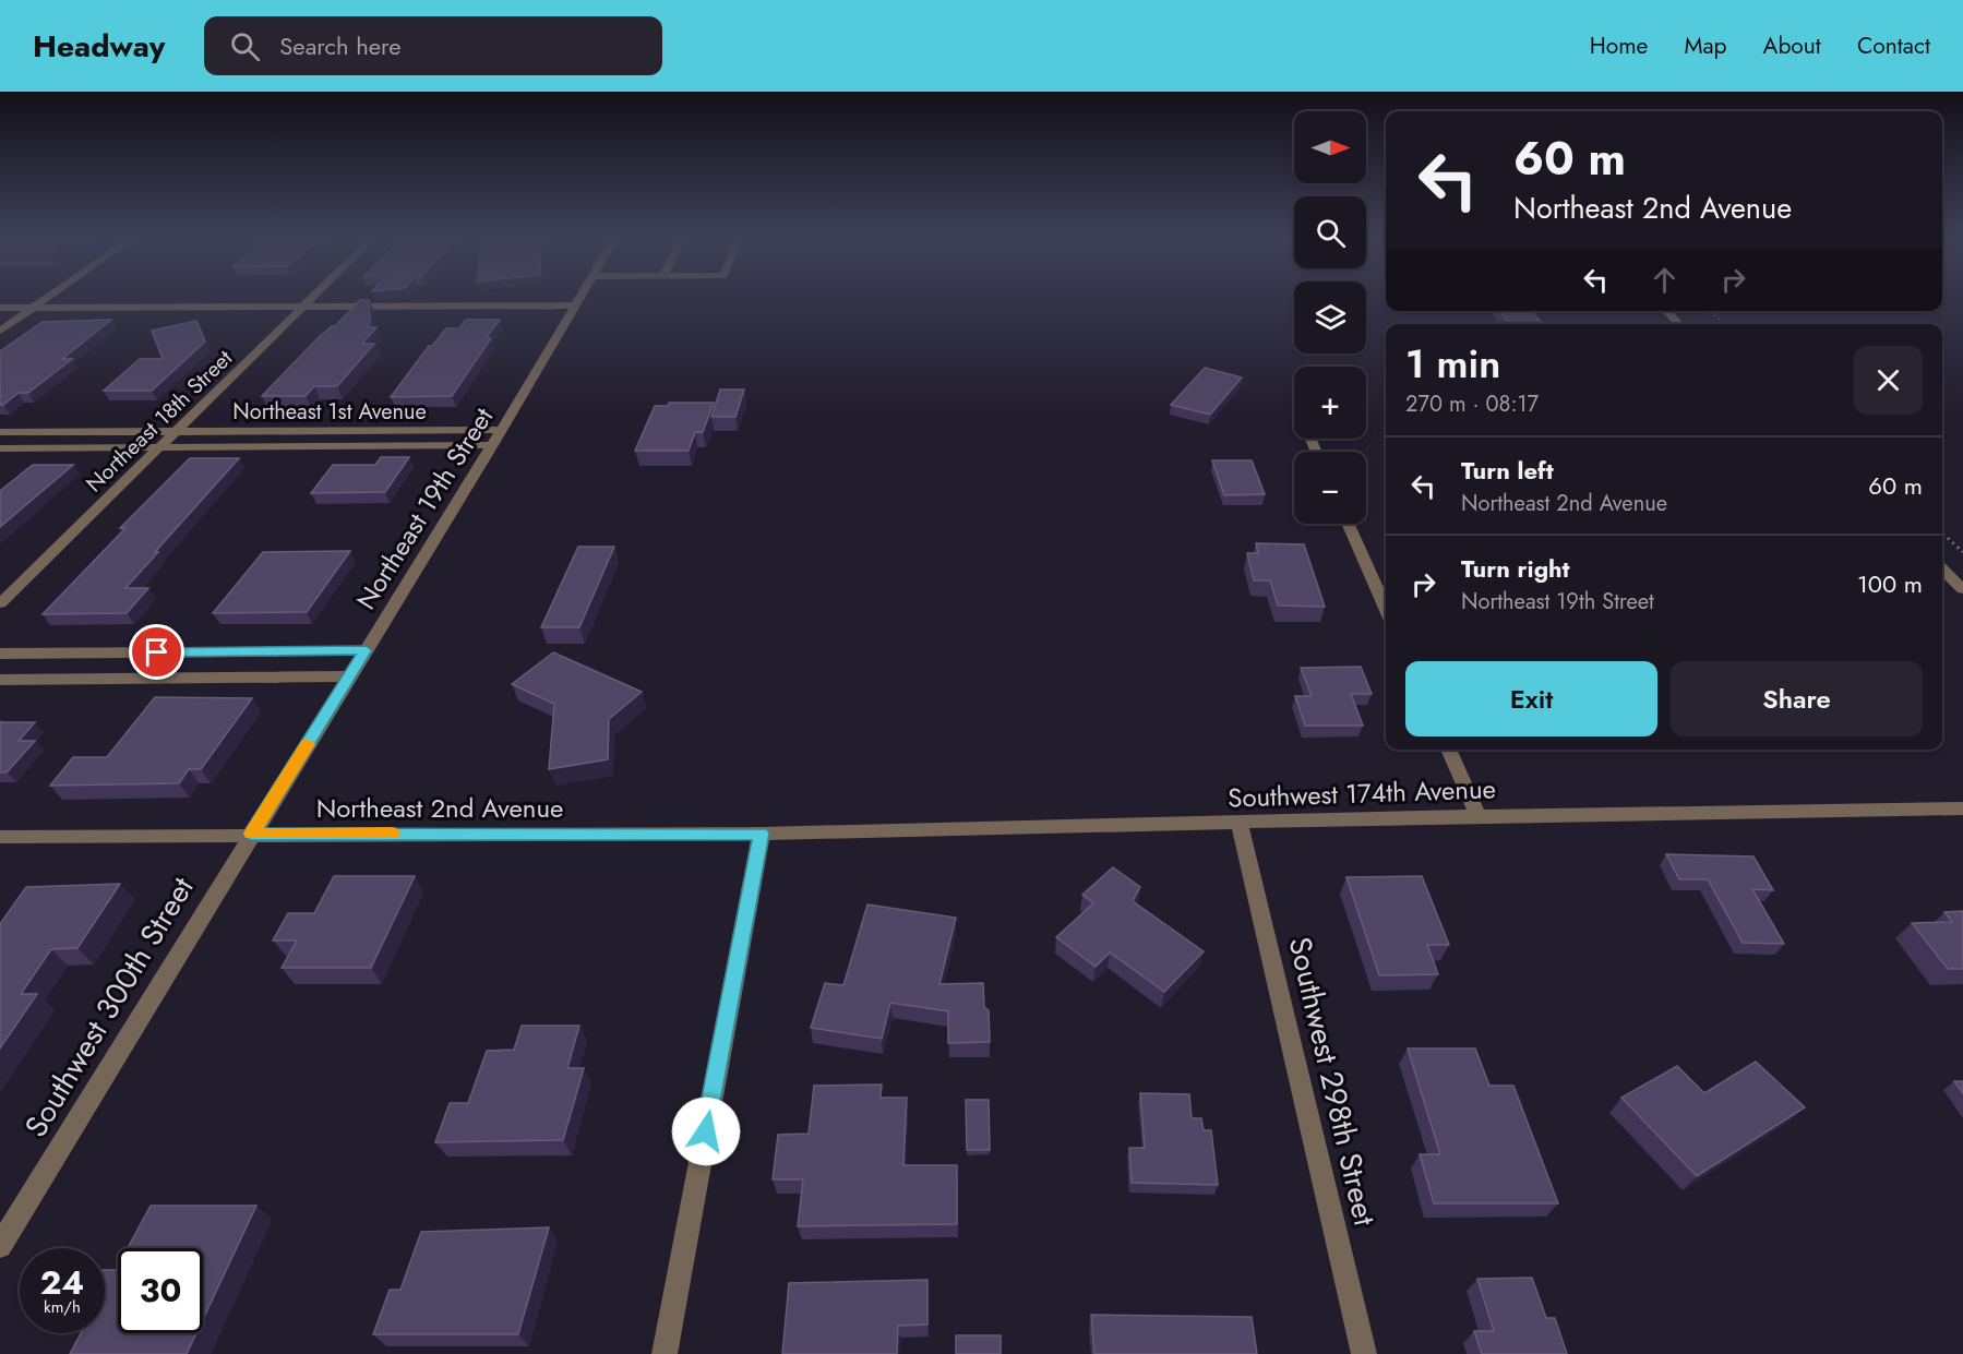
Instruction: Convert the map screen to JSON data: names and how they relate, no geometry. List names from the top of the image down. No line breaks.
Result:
{"streets":{"street":["Northeast 1st Avenue","Northeast 18th Street","Northeast 19th Street","Southwest 174th Avenue","Northeast 2nd Avenue","Southwest 300th Street","Southwest 298th Street"]},"crossings":[["Northeast 1st Avenue","Northeast 18th Street"],["Northeast 1st Avenue","Northeast 19th Street"],["Northeast 19th Street","Northeast 2nd Avenue"],["Northeast 19th Street","Southwest 300th Street"],["Southwest 174th Avenue","Northeast 2nd Avenue"],["Southwest 174th Avenue","Southwest 298th Street"],["Northeast 2nd Avenue","Southwest 300th Street"]],"north":"right","page":{"header":"Headway","search":"Search here","nav":["Home","Map","About","Contact"],"map_buttons":["+","−"],"turn":["60 m","Northeast 2nd Avenue"],"heading":["1 min","270 m · 08:17"],"list":[{"name":"Turn left","note":"Northeast 2nd Avenue","value":"60 m"},{"name":"Turn right","note":"Northeast 19th Street","value":"100 m"}],"buttons":["Exit","Share"],"speed":"24 km/h","limit":"30"}}
